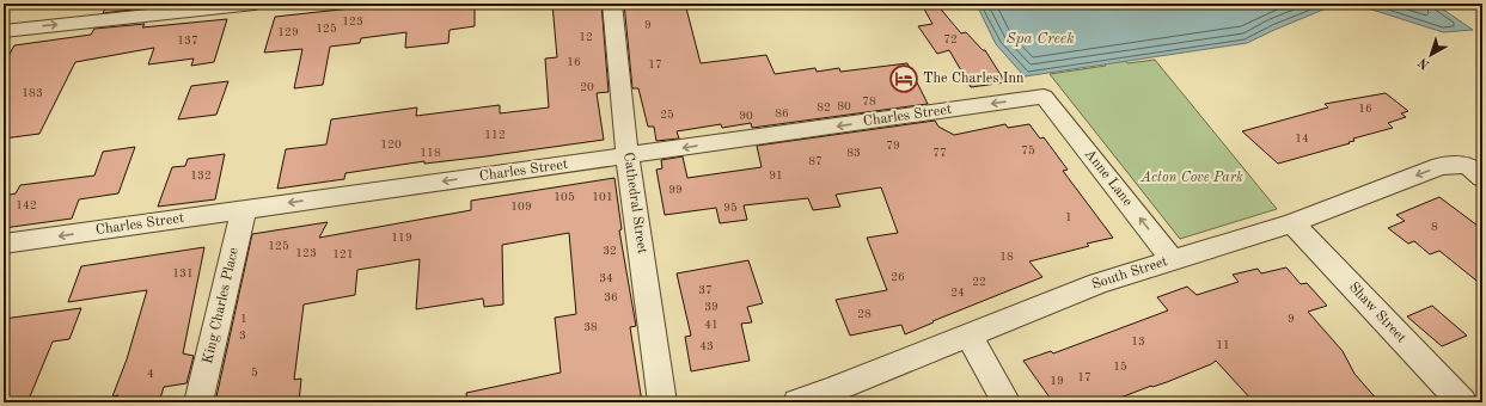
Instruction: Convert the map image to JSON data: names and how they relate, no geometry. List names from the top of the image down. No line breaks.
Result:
{"streets":{"street":["Charles Street","Anne Lane","Cathedral Street","South Street","King Charles Place","Shaw Street"]},"crossings":[["Charles Street","Anne Lane"],["Charles Street","Cathedral Street"],["Charles Street","King Charles Place"],["Anne Lane","South Street"],["South Street","Shaw Street"]],"one_way":["Charles Street","Anne Lane"],"water":["Spa Creek"],"parks":["Acton Cove Park"],"places":{"hotel":["The Charles Inn"]},"house_numbers":["123","9","125","129","12","72","137","16","17","20","183","78","80","82","16","86","25","90","112","14","120","79","75","118","83","77","87","132","91","99","105","101","142","109","95","1","8","119","125","32","123","121","18","131","26","34","22","37","24","36","39","28","1","9","41","38","3","13","11","43","15","5","4","17","19"],"north":"bottom left"}
